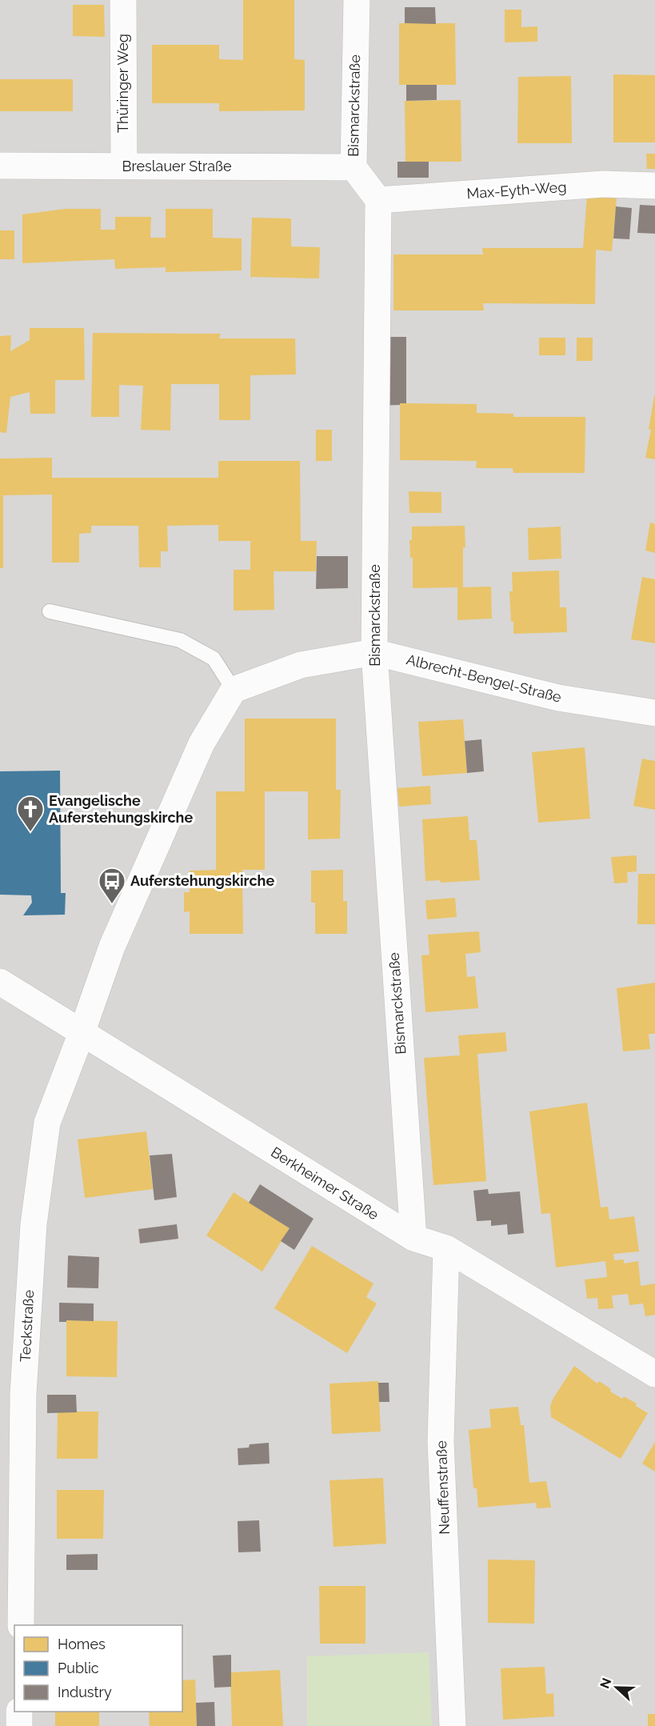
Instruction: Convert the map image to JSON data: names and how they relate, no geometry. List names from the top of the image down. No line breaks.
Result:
{"streets":{"street":["Thüringer Weg","Bismarckstraße","Breslauer Straße","Max-Eyth-Weg","Albrecht-Bengel-Straße","Berkheimer Straße","Teckstraße","Neuffenstraße"]},"crossings":[["Thüringer Weg","Breslauer Straße"],["Bismarckstraße","Breslauer Straße"],["Bismarckstraße","Max-Eyth-Weg"],["Bismarckstraße","Albrecht-Bengel-Straße"],["Bismarckstraße","Berkheimer Straße"],["Berkheimer Straße","Teckstraße"],["Berkheimer Straße","Neuffenstraße"]],"places":{"church":["Evangelische Auferstehungskirche"],"bus stop":["Auferstehungskirche"]},"legend":["Homes","Public","Industry"],"north":"left"}
